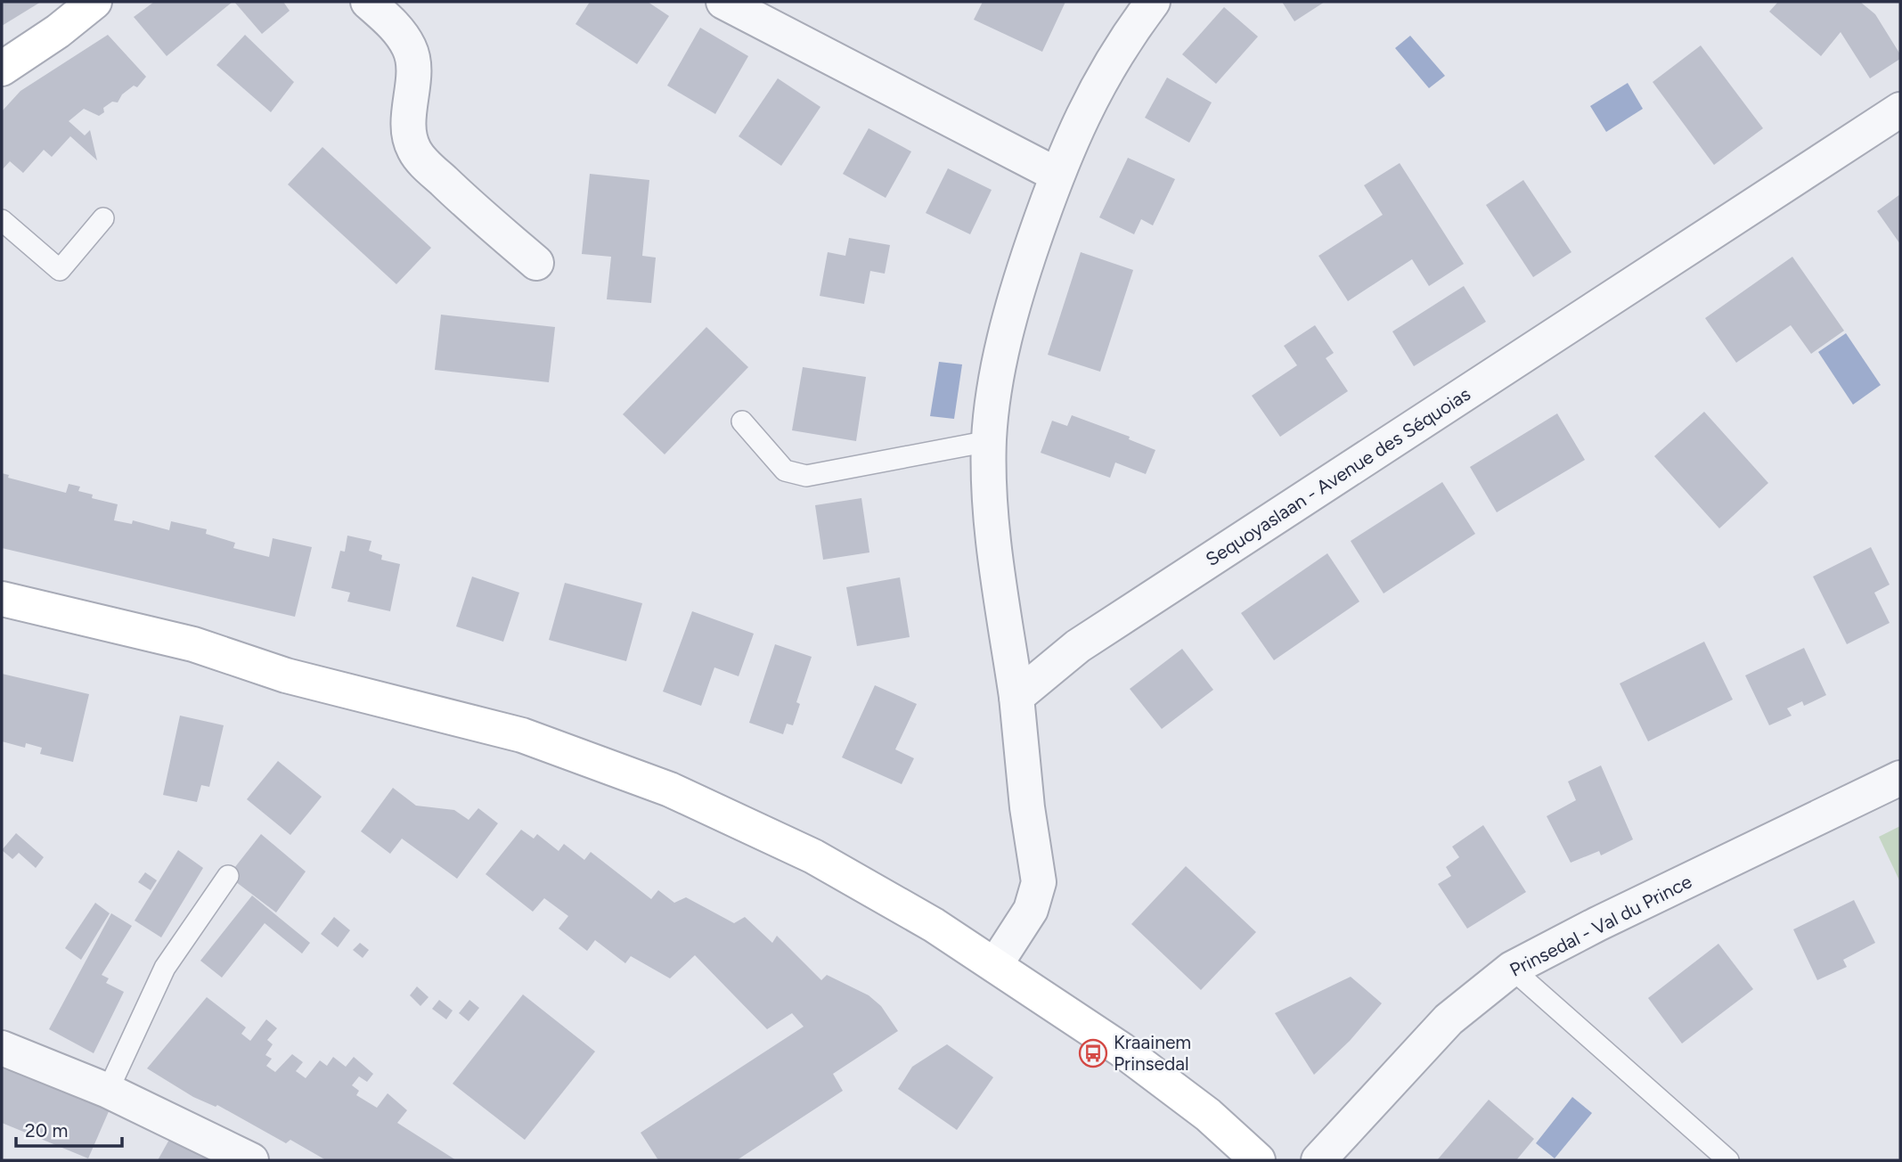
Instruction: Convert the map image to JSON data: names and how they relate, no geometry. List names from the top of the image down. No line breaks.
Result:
{"streets":{"street":["Sequoyaslaan - Avenue des Séquoias","Prinsedal - Val du Prince"]},"places":{"bus stop":["Kraainem Prinsedal"]},"scale_bar":"20 m"}
